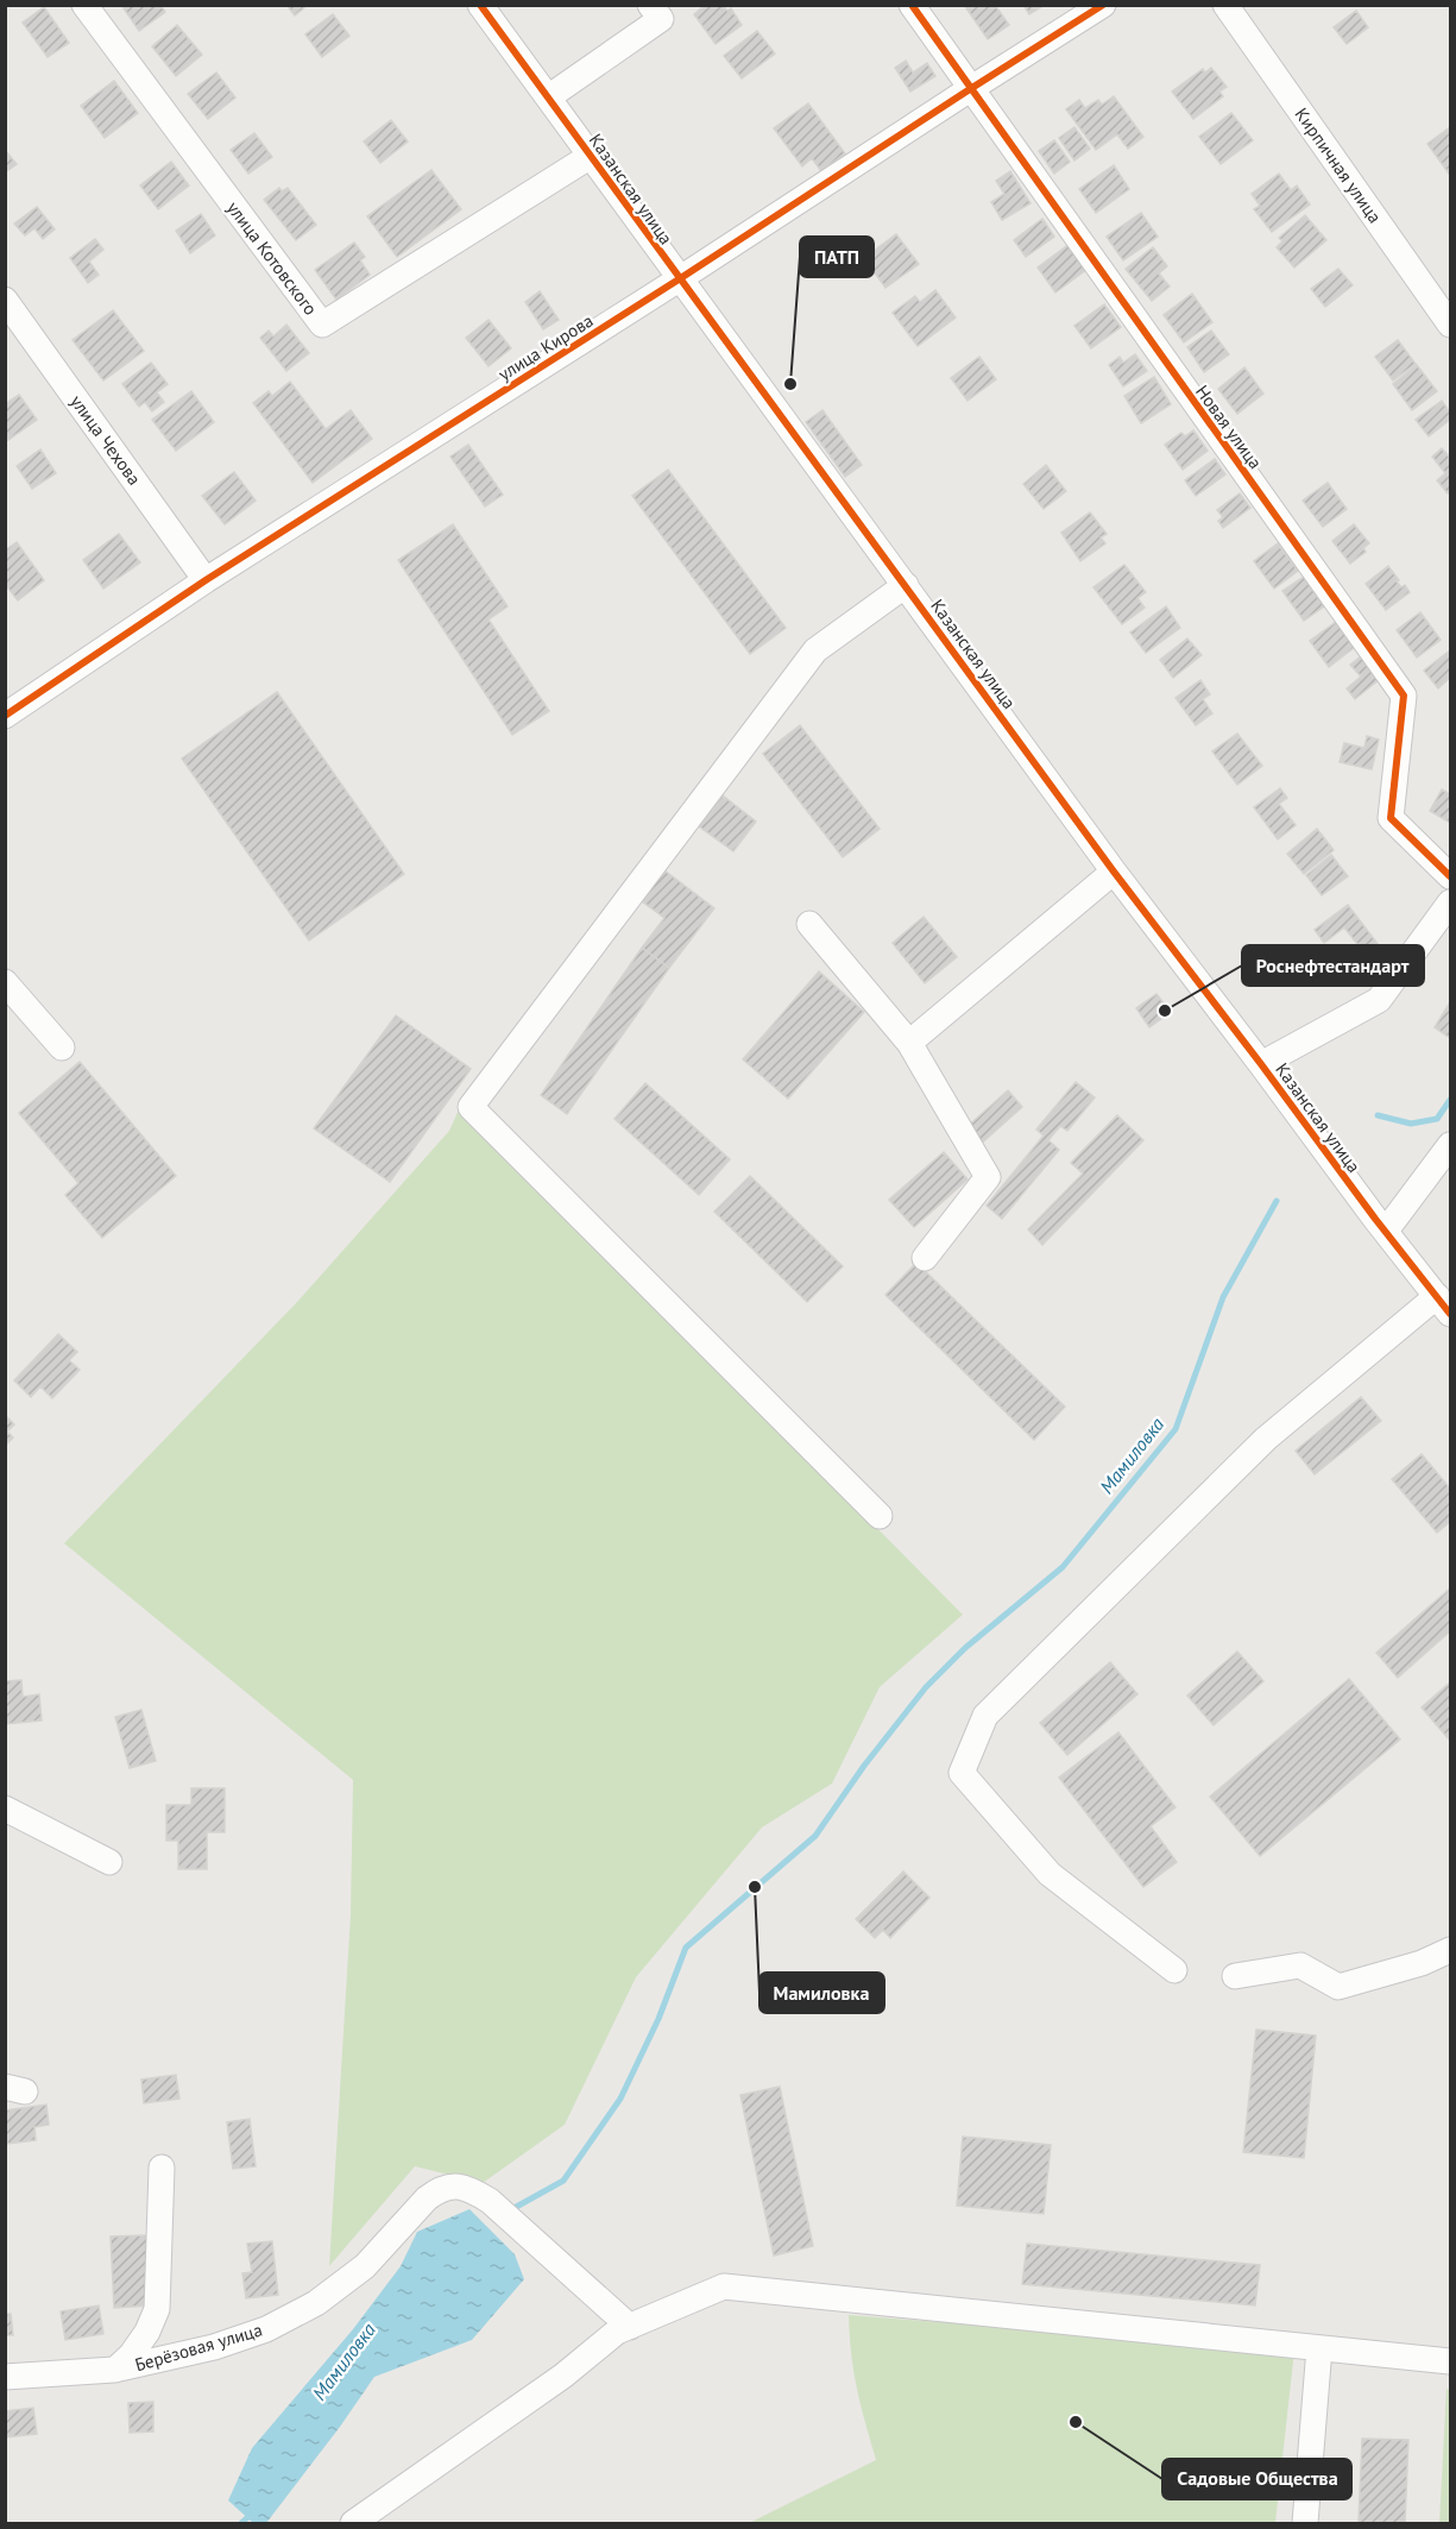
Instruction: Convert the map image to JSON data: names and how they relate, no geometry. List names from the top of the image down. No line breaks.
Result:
{"streets":{"street":["Кирпичная улица","Казанская улица","улица Котовского","улица Кирова","Новая улица","улица Чехова","Берёзовая улица"]},"crossings":[["Казанская улица","улица Котовского"],["Казанская улица","улица Кирова"],["улица Кирова","Новая улица"],["улица Кирова","улица Чехова"]],"water":["Мамиловка"],"places":["ПАТП","Роснефтестандарт","Мамиловка","Садовые Общества"]}
